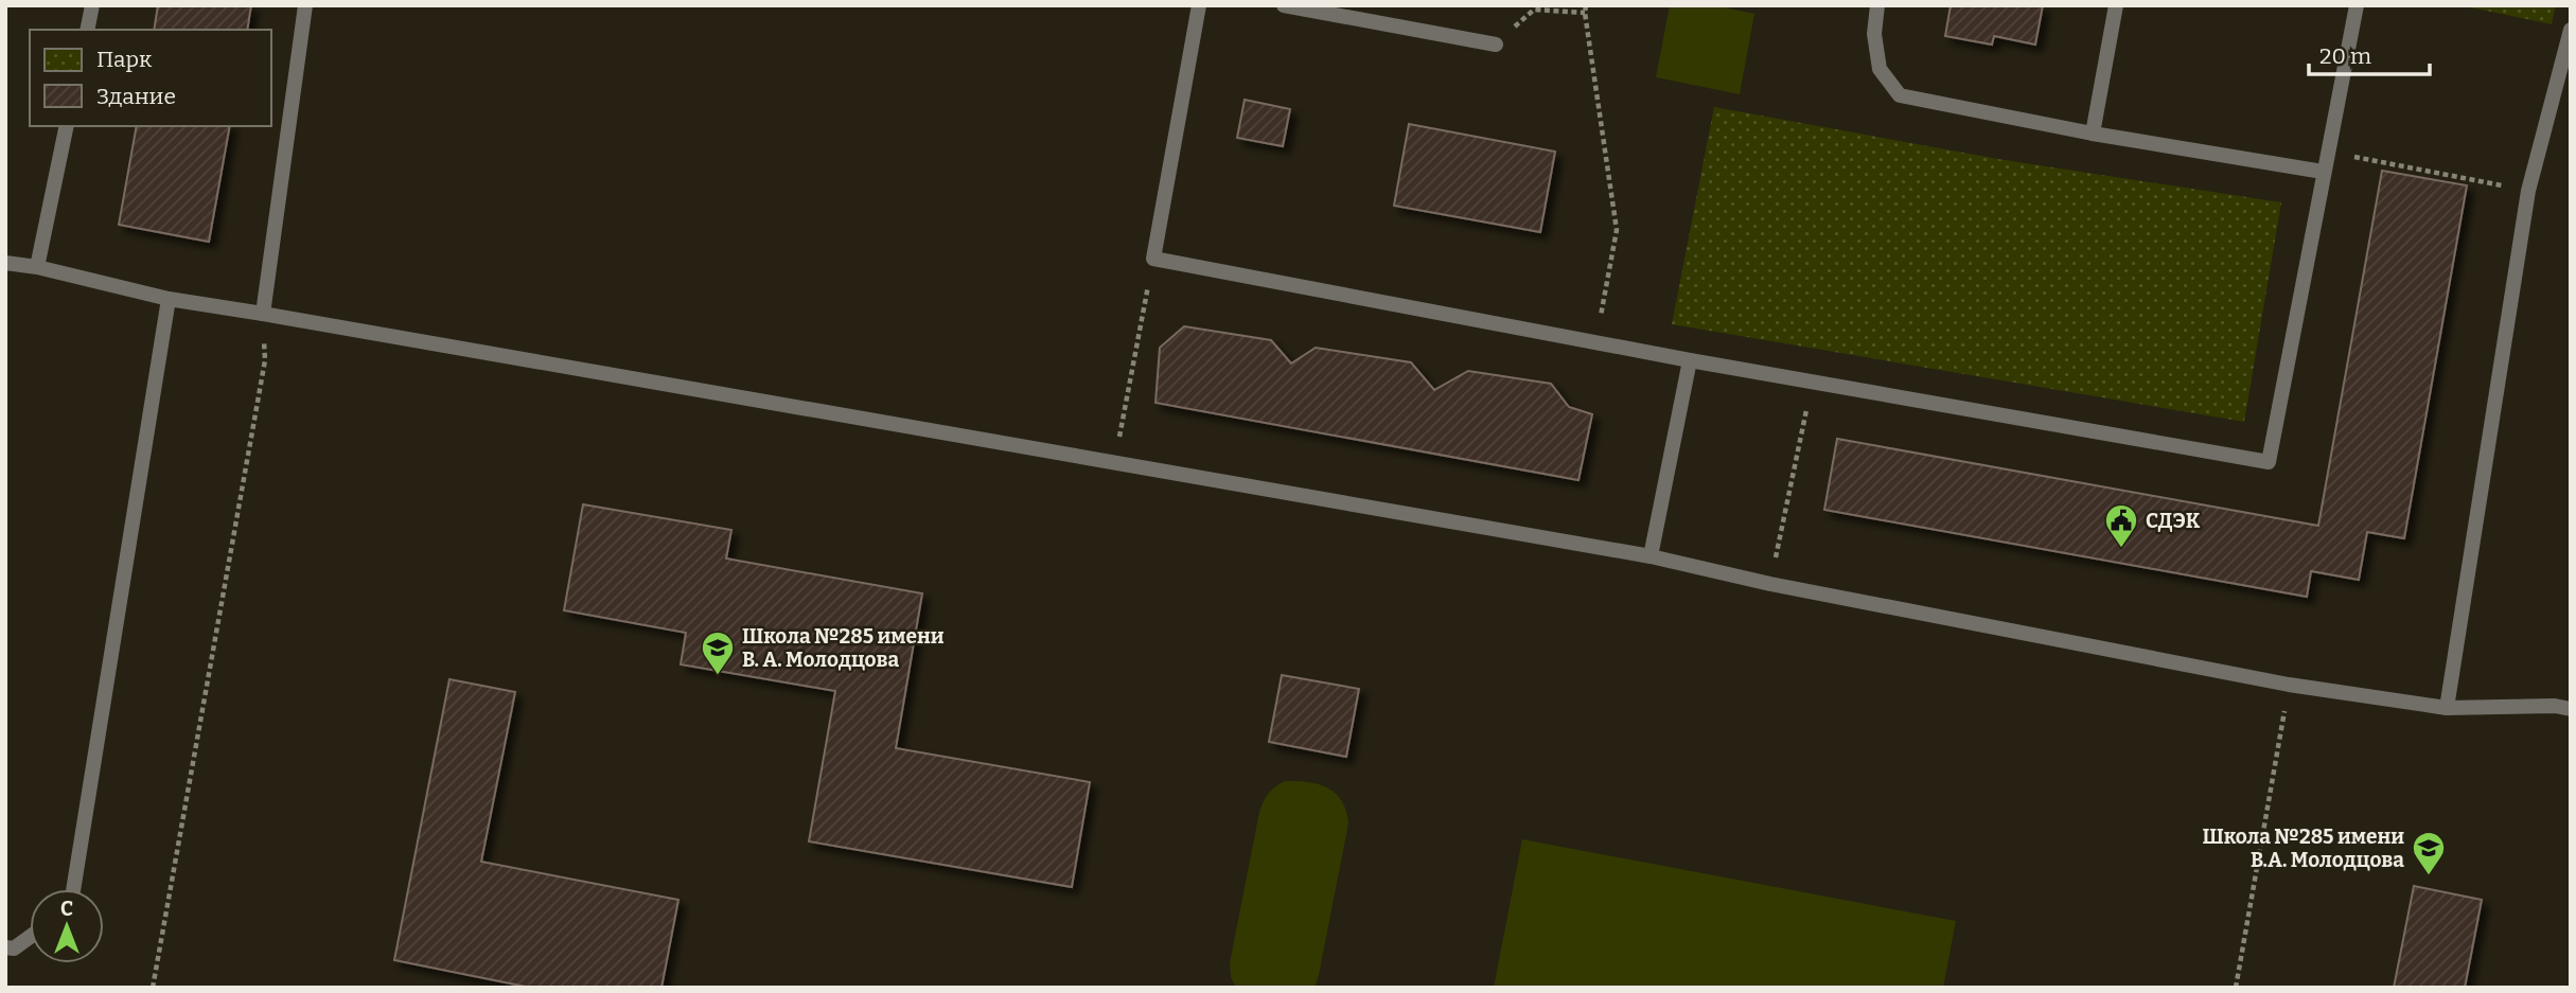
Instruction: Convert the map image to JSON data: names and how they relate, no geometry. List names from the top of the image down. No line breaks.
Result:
{"places":{"public building":["СДЭК"],"school or university":["Школа №285 имени В. А. Молодцова","Школа №285 имени В.А. Молодцова"]},"legend":["Парк","Здание"],"scale_bar":"20 m","north":"top"}
